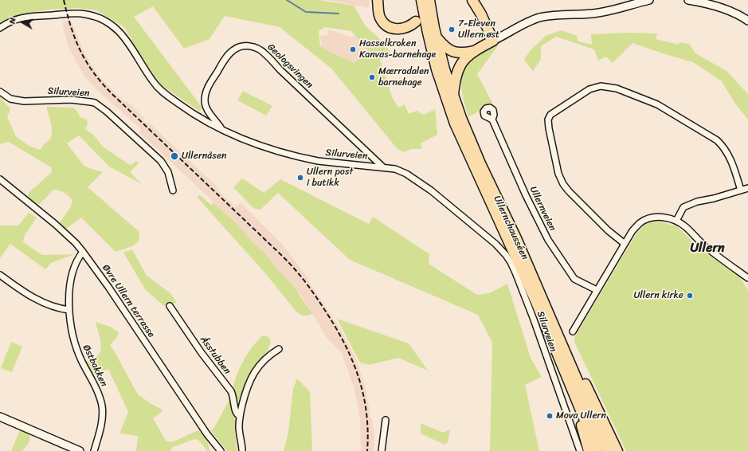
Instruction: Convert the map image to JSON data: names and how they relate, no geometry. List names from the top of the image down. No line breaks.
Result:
{"streets":{"highway":["Ullernchausséen"],"street":["Geologsvingen","Silurveien","Ullernveien","Øvre Ullern terrasse","Åsstubben","Østbakken"]},"crossings":[["Geologsvingen","Silurveien"],["Øvre Ullern terrasse","Østbakken"]],"districts":["Ullern"],"places":["7-Eleven Ullern øst","Hasselkroken Kanvas-barnehage","Mærradalen barnehage","Ullernåsen","Ullern post i butikk","Ullern kirke","Mova Ullern"],"north":"left"}
